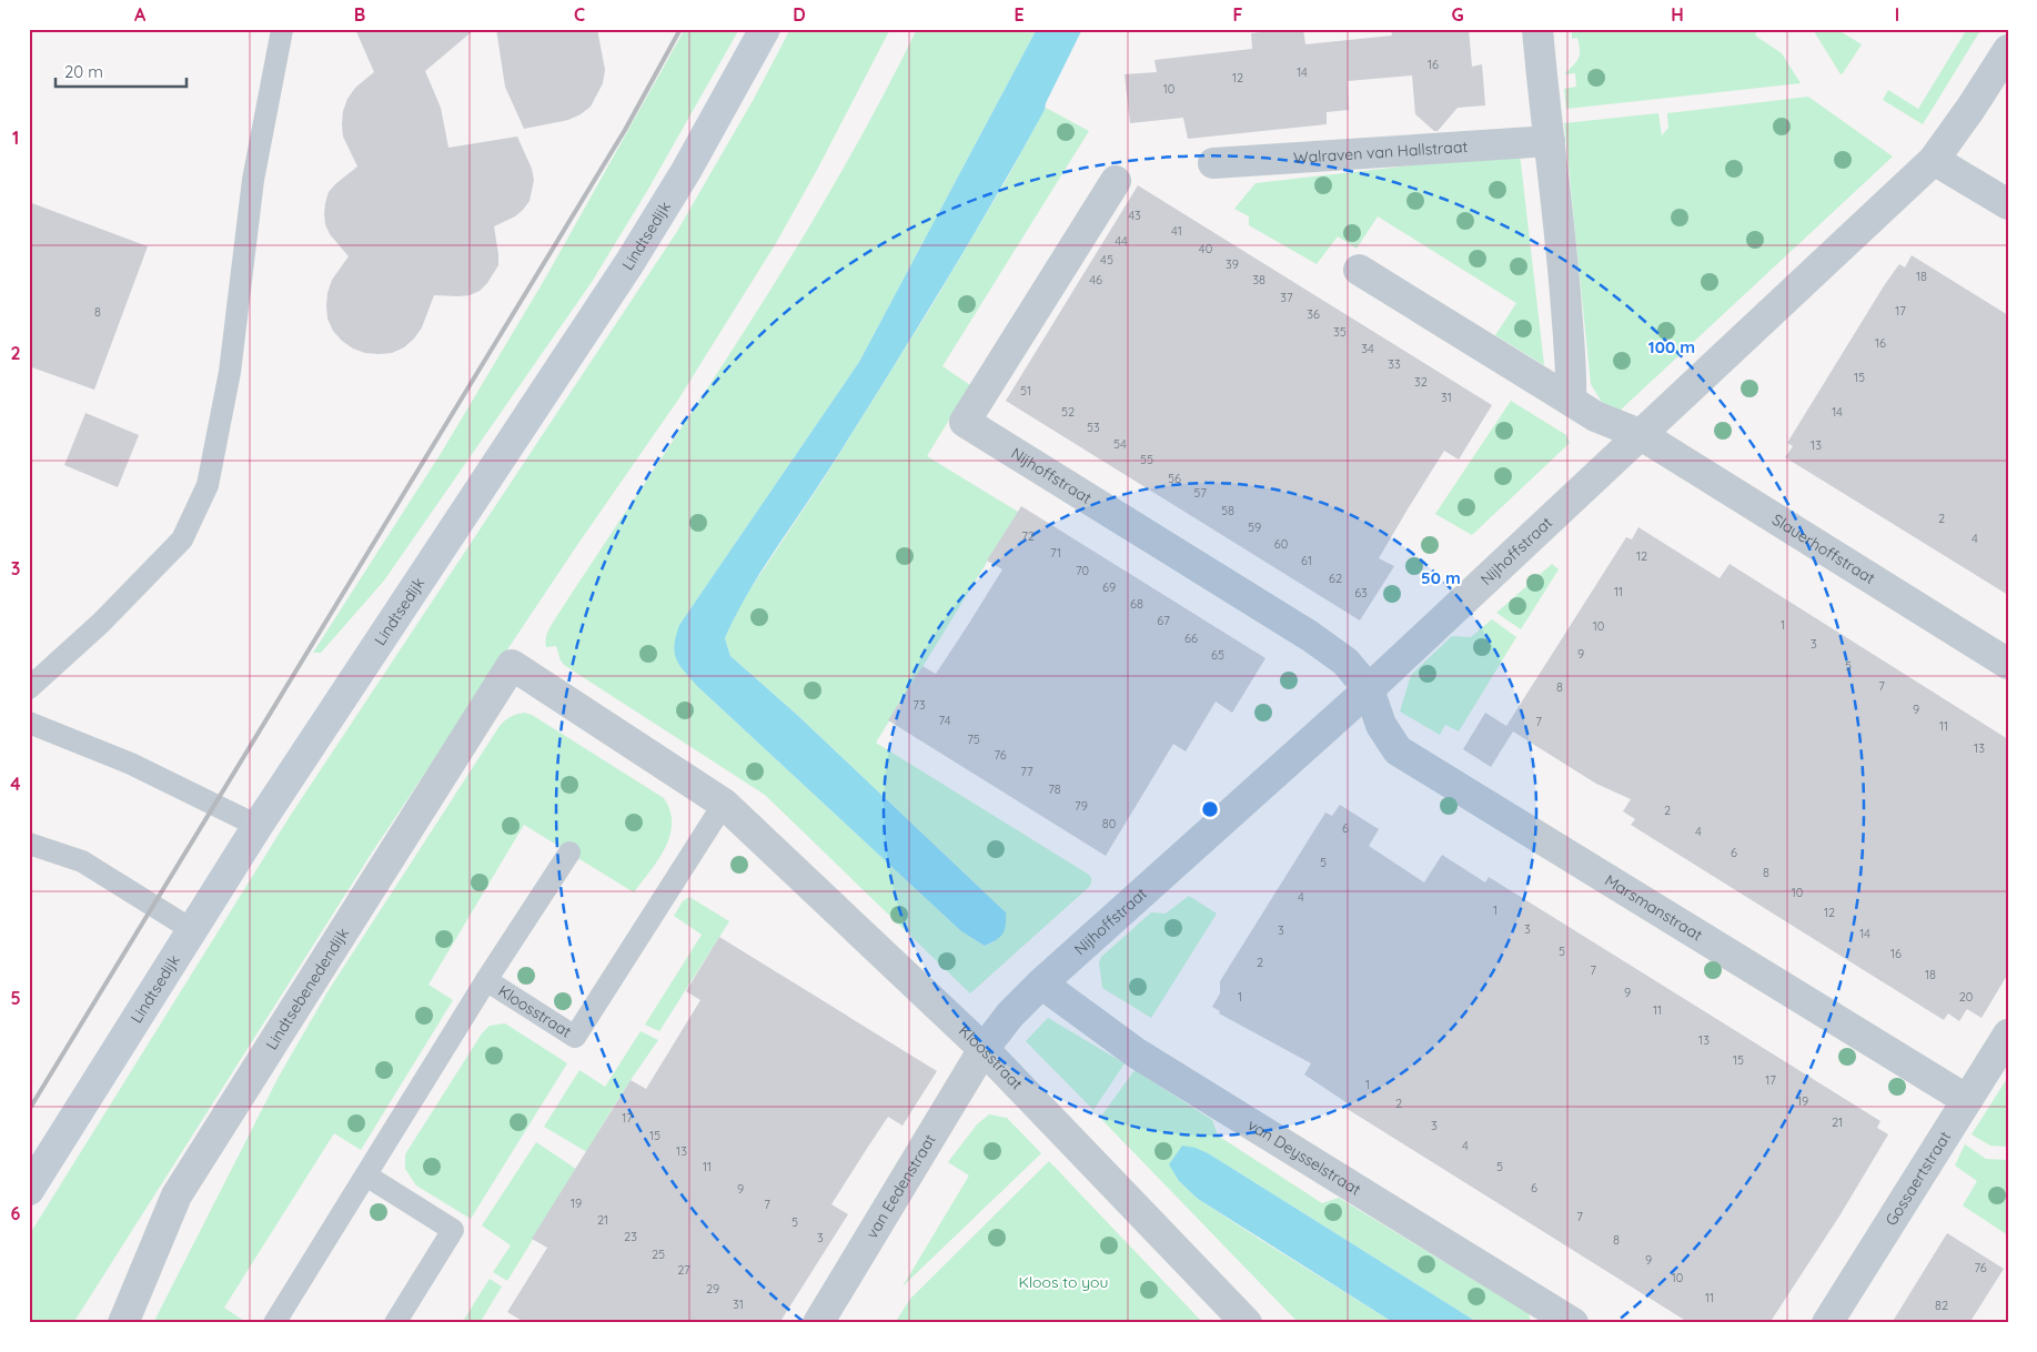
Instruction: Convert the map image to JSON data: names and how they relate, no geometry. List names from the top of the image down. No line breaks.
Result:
{"streets":{"main road":["Lindtsedijk"],"street":["Walraven van Hallstraat","Nijhoffstraat","Slauerhoffstraat","Marsmanstraat","Lindtsebenedendijk","Kloosstraat","van Deysselstraat","Gossaertstraat","van Eedenstraat"]},"crossings":[["Nijhoffstraat","Slauerhoffstraat"],["Nijhoffstraat","Marsmanstraat"],["Nijhoffstraat","Kloosstraat"],["Nijhoffstraat","van Deysselstraat"],["Nijhoffstraat","van Eedenstraat"],["Marsmanstraat","Gossaertstraat"],["Lindtsebenedendijk","Kloosstraat"],["Kloosstraat","van Eedenstraat"]],"parks":["Kloos to you"],"house_numbers":["16","14","12","10","43","41","44","40","45","39","18","46","38","37","17","8","36","35","16","34","33","15","32","51","31","52","14","53","54","13","55","56","57","58","2","59","72","4","60","71","12","61","70","62","69","11","63","68","67","1","10","66","3","9","65","5","7","8","73","9","74","7","11","75","13","76","77","78","79","2","80","6","4","6","5","8","10","4","1","12","3","3","14","5","16","2","7","18","9","1","20","11","13","15","17","1","19","2","17","21","3","15","4","13","11","5","6","9","19","7","7","21","5","23","3","8","25","9","76","27","10","29","11","31","82"],"scale_bar":"20 m","grid":{"columns":["A","B","C","D","E","F","G","H","I"],"rows":["1","2","3","4","5","6"]},"rings":["100 m","50 m"]}
